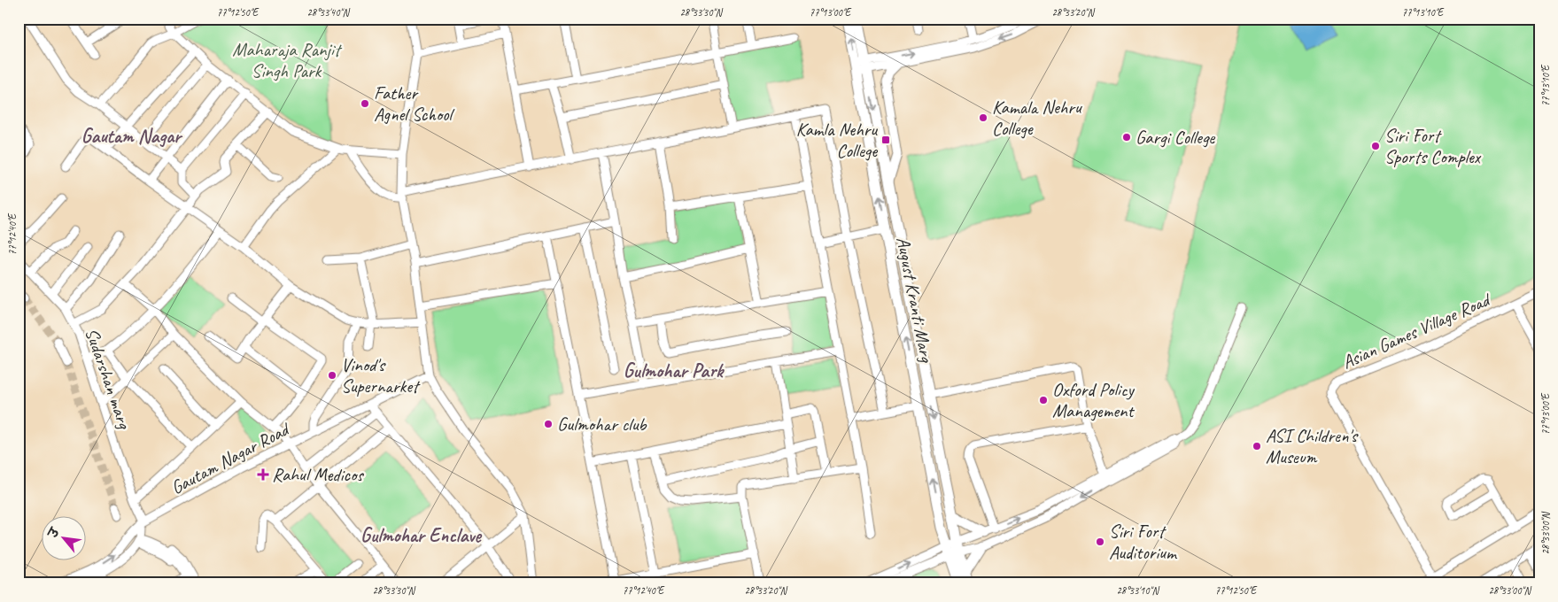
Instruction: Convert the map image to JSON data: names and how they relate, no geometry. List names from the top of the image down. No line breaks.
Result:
{"streets":{"main road":["August Kranti Marg"],"street":["Asian Games Village Road","Sudarshan marg","Gautam Nagar Road"]},"crossings":[["Sudarshan marg","Gautam Nagar Road"]],"districts":["Gautam Nagar","Gulmohar Park","Gulmohar Enclave"],"parks":["Maharaja Ranjit Singh Park"],"places":{"other":["Father Agnel School","Kamala Nehru College","Gargi College","Siri Fort Sports Complex","Vinod's Supernarket","Oxford Policy Management","Gulmohar club","ASI Children's Museum","Siri Fort Auditorium"],"transit":["Kamla Nehru College"],"health":["Rahul Medicos"]},"north":"top left","coordinates":["77°12'50\"E","28°33'40\"N","28°33'30\"N","77°13'00\"E","28°33'20\"N","77°13'10\"E","77°12'40\"E","28°33'00\"N","28°33'10\"N"]}
